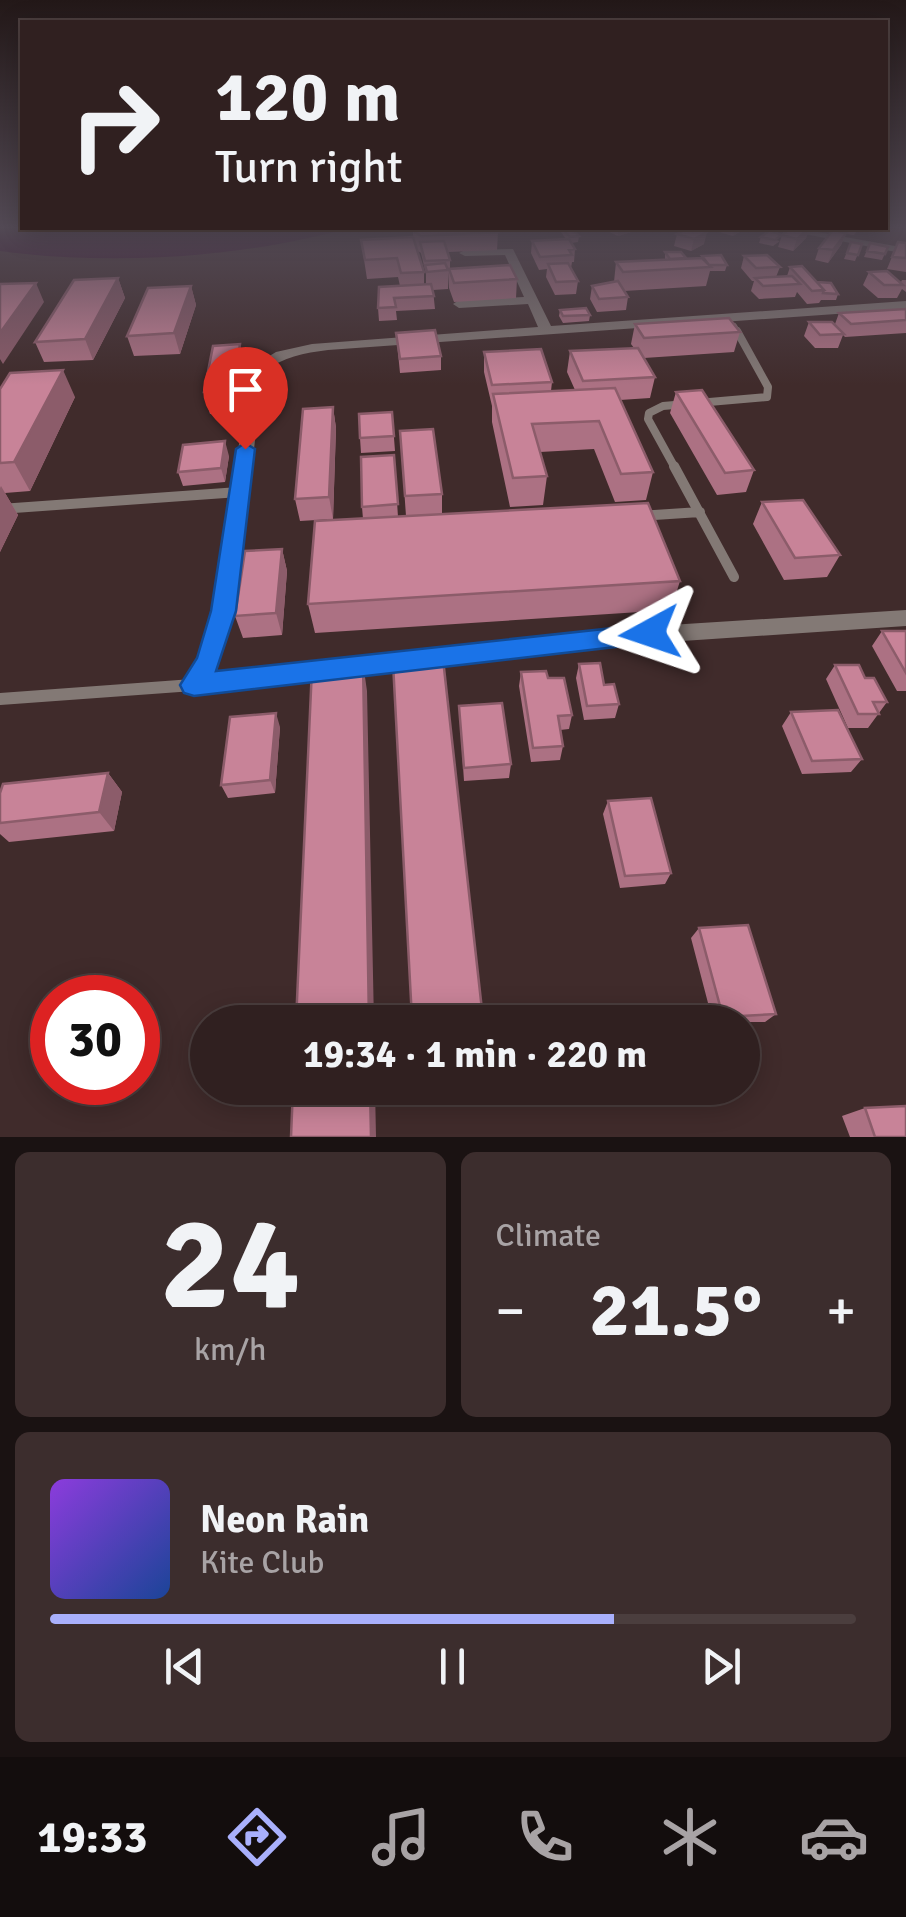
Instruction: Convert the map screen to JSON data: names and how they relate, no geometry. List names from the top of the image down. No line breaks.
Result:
{"page":{"turn":["120 m","Turn right"],"limit":"30","trip":"19:34 · 1 min · 220 m","tile":[["24","km/h"],"Climate"],"heat":["−","21.5°","+"],"song":["Neon Rain","Kite Club"],"tabs":"19:33"}}
